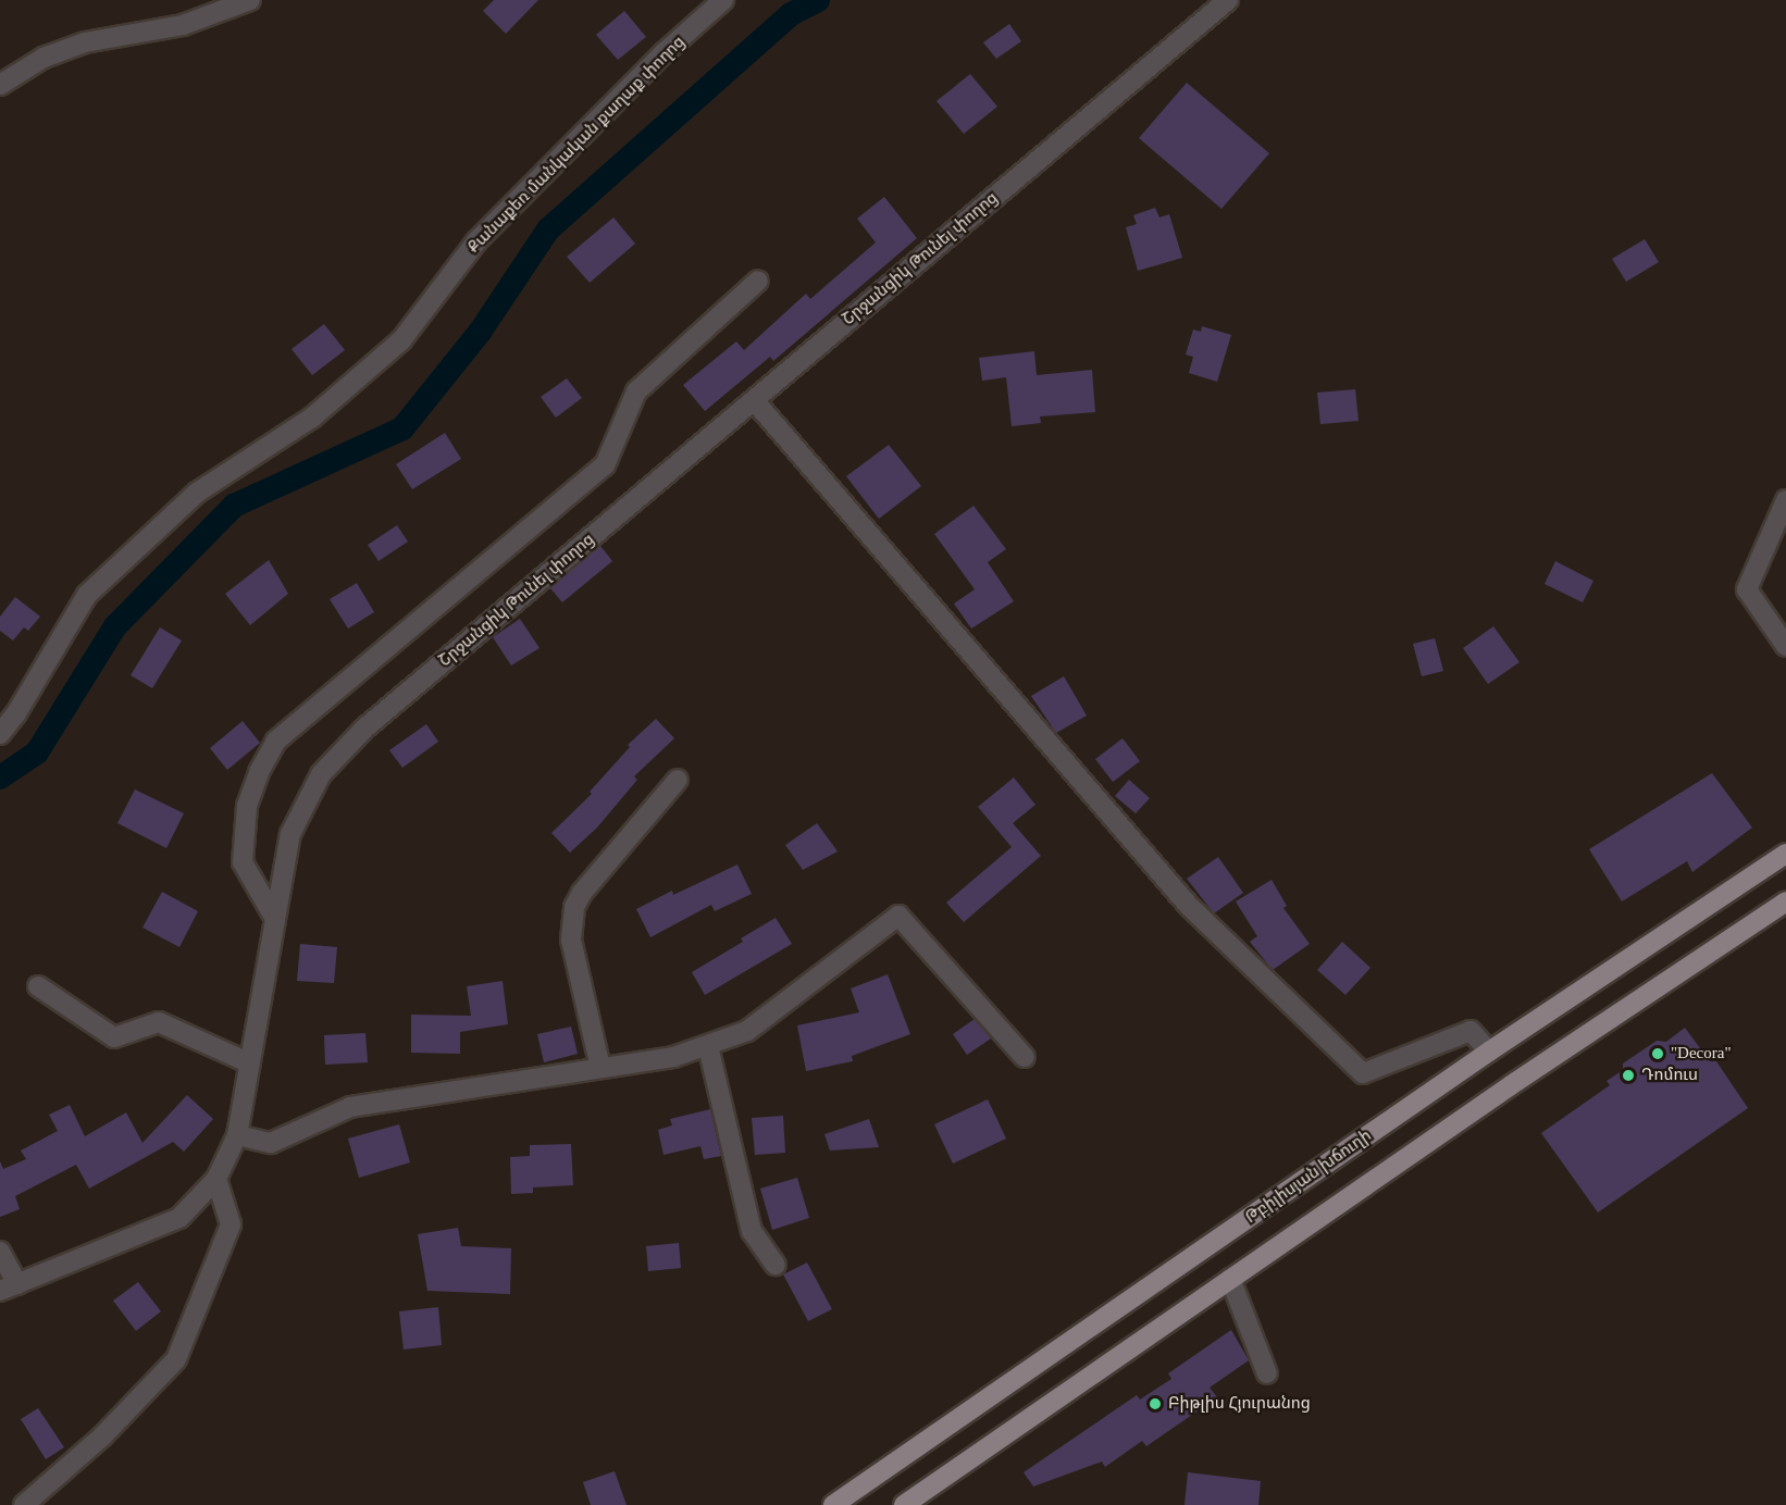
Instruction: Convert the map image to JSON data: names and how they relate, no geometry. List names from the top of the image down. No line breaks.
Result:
{"streets":{"main road":["Թբիլիսյան խճուղի"],"street":["Քանաքեռ մանկական քաղաք փողոց","Շրջանցիկ Թունել փողոց"]},"places":["\"Decora\"","Դոմուս","Բիթլիս Հյուրանոց"]}
